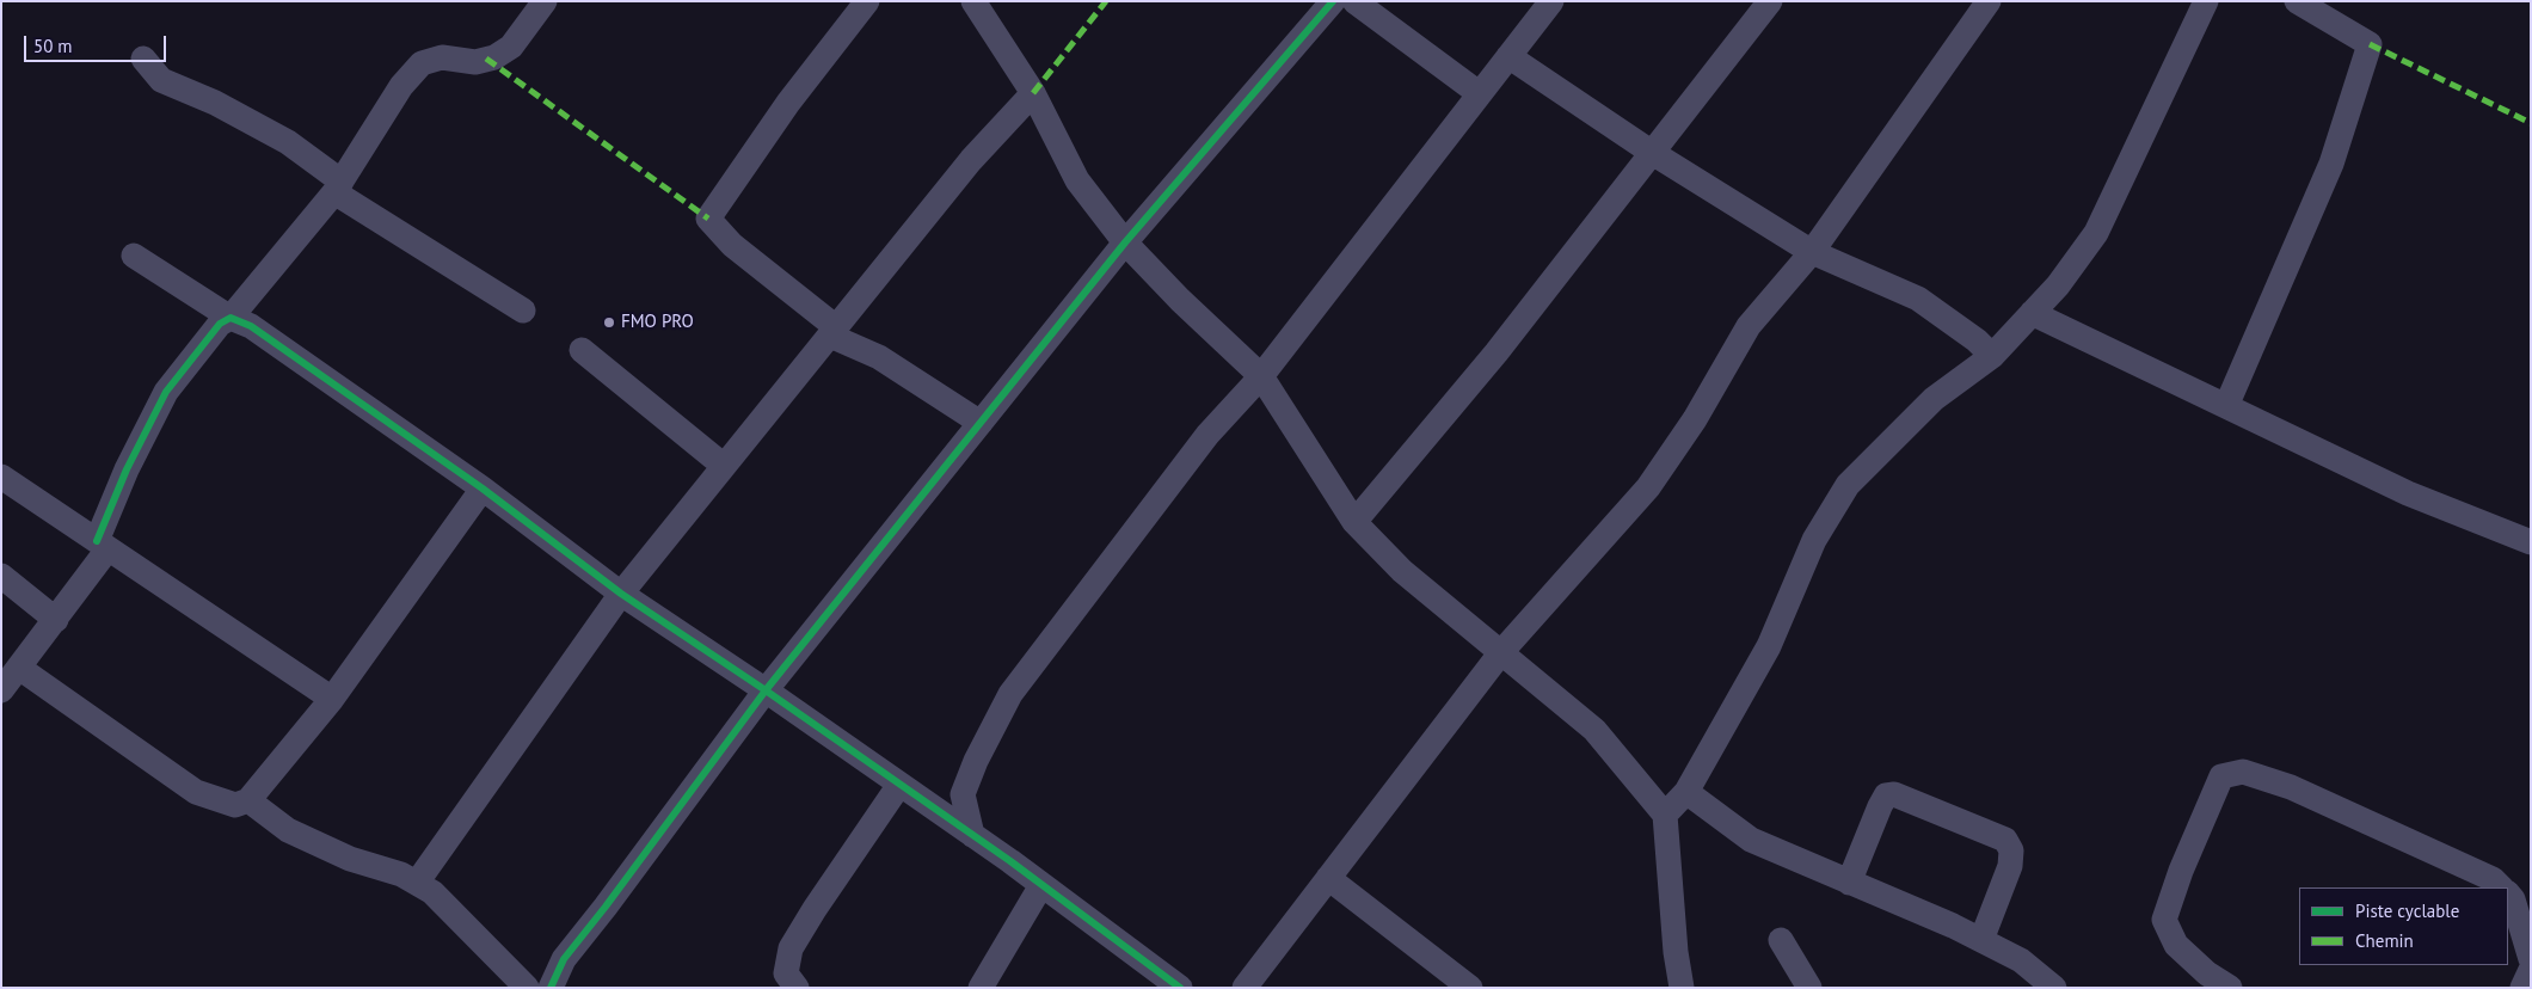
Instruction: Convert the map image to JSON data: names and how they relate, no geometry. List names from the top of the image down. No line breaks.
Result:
{"places":["FMO PRO"],"legend":["Piste cyclable","Chemin"],"scale_bar":"50 m"}
